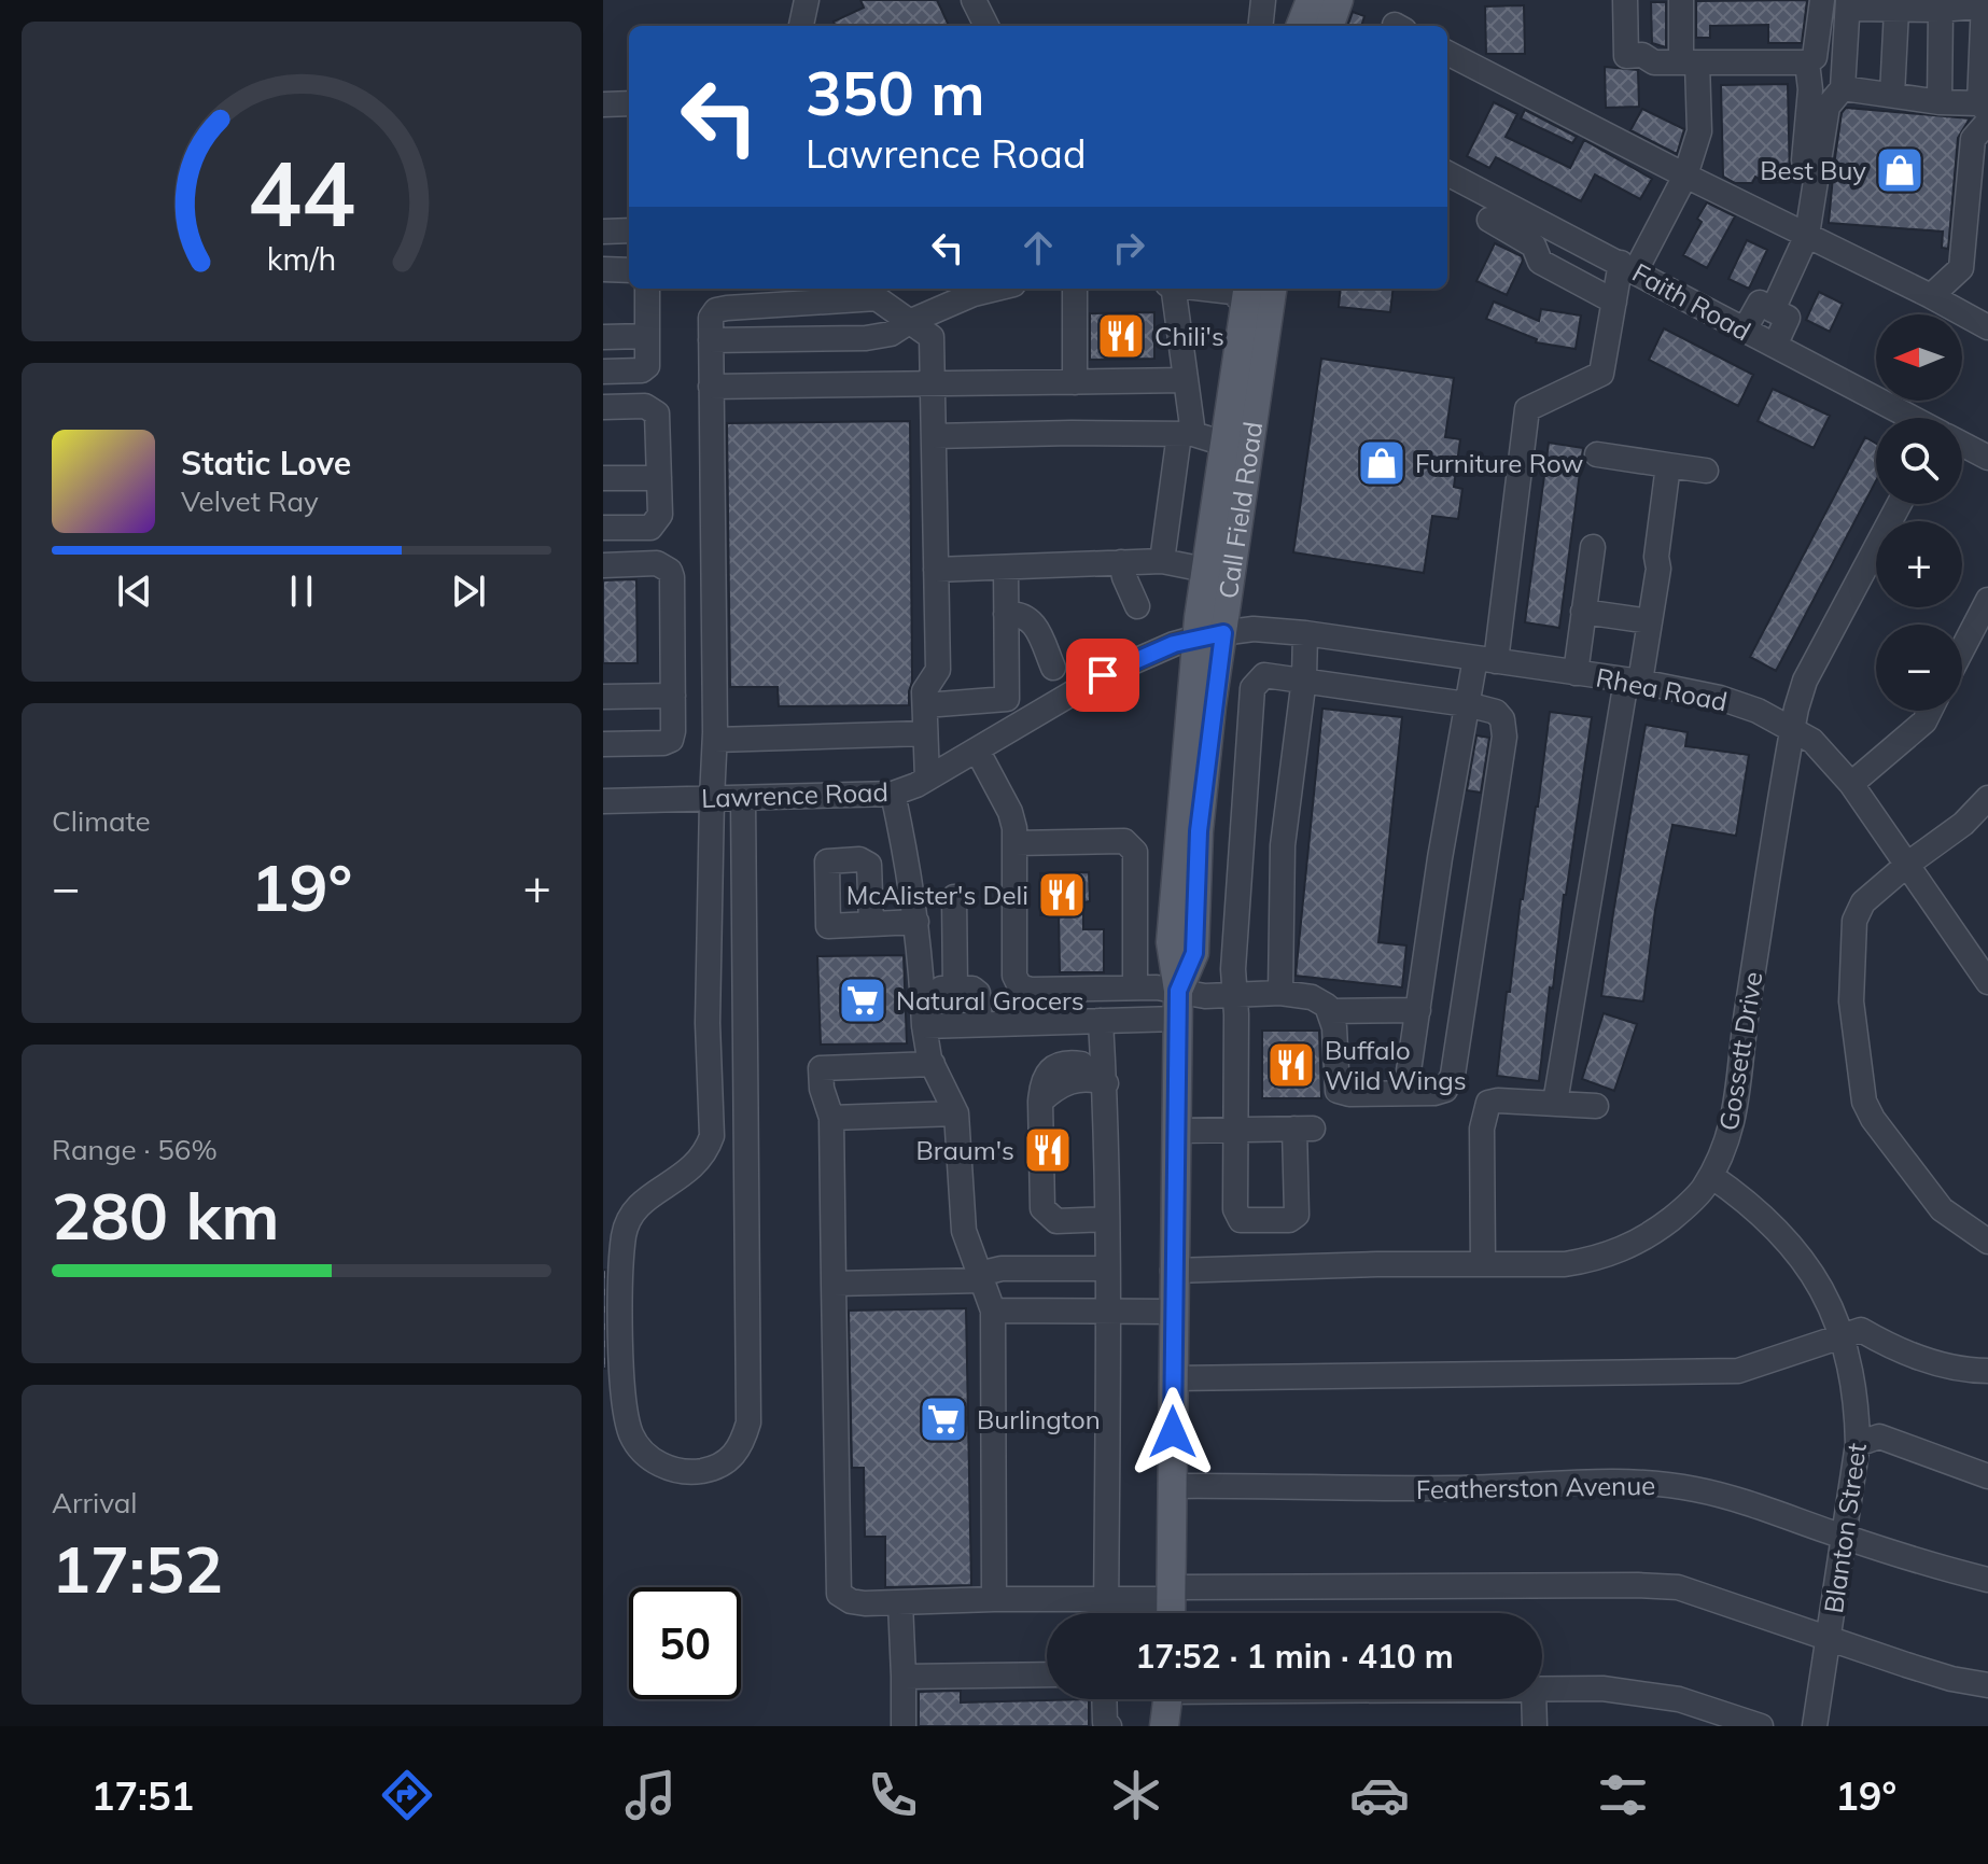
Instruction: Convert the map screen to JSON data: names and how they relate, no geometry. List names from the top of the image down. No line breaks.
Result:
{"streets":{"main road":["Call Field Road"],"street":["Faith Road","Rhea Road","Lawrence Road","Gossett Drive","Featherston Avenue","Blanton Street"]},"crossings":[["Call Field Road","Rhea Road"],["Call Field Road","Lawrence Road"],["Call Field Road","Gossett Drive"],["Call Field Road","Featherston Avenue"],["Rhea Road","Lawrence Road"],["Rhea Road","Gossett Drive"],["Gossett Drive","Blanton Street"],["Featherston Avenue","Blanton Street"]],"places":{"shop":["Best Buy","Furniture Row"],"restaurant":["Chili's","McAlister's Deli","Buffalo Wild Wings","Braum's"],"supermarket":["Natural Grocers","Burlington"]},"north":"left","page":{"turn":["350 m","Lawrence Road"],"map_buttons":["+","−"],"song":["Static Love","Velvet Ray"],"tile":["Climate",["Range · 56%","280 km"],["Arrival","17:52"]],"heat":["−","19°","+"],"limit":"50","trip":"17:52 · 1 min · 410 m","tabs":["17:51","19°"],"gauge":["44","km/h"]}}
